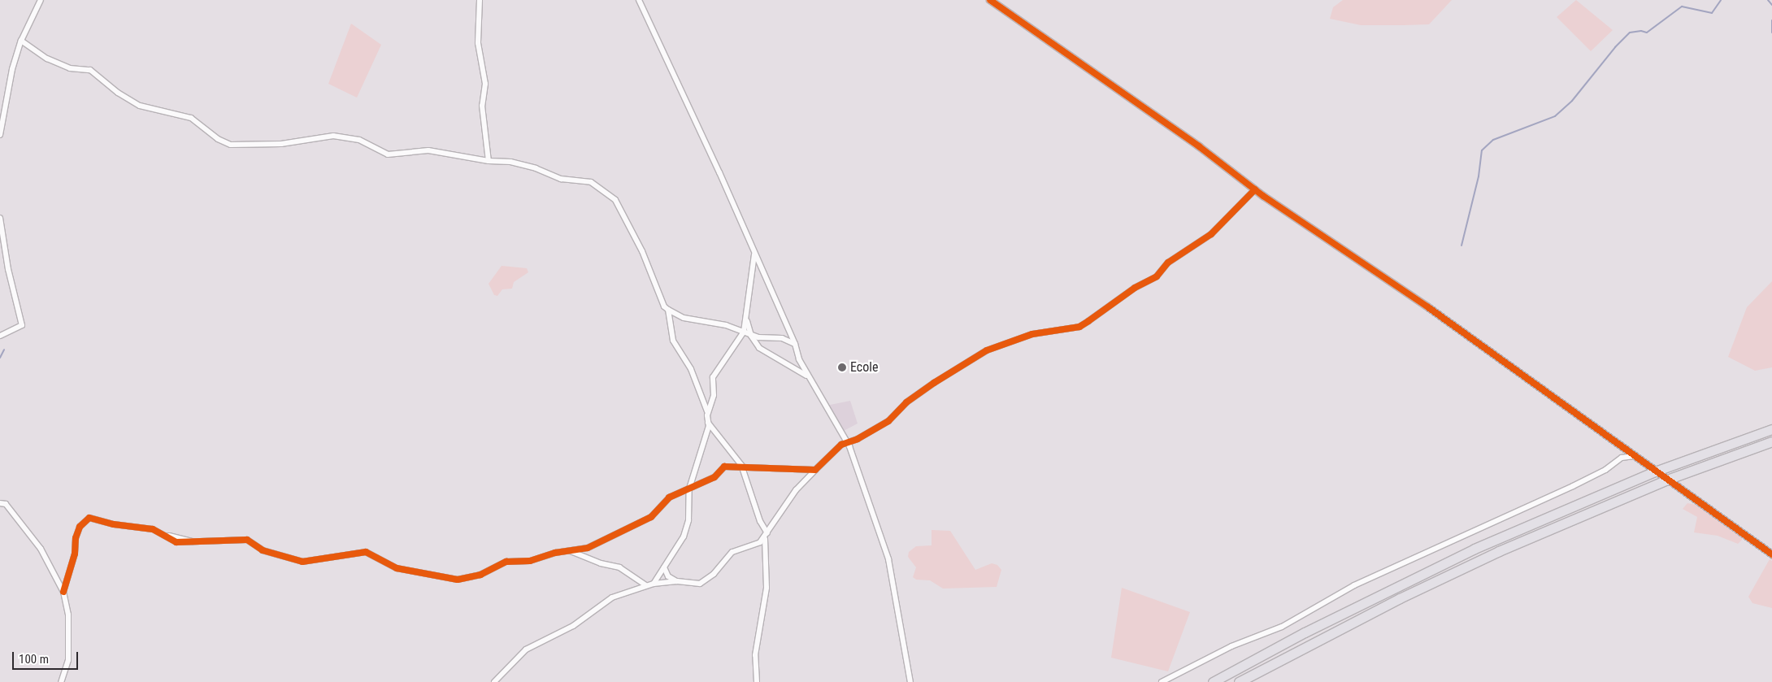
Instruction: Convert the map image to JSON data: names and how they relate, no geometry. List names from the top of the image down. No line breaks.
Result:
{"places":["Ecole"],"scale_bar":"100 m"}
